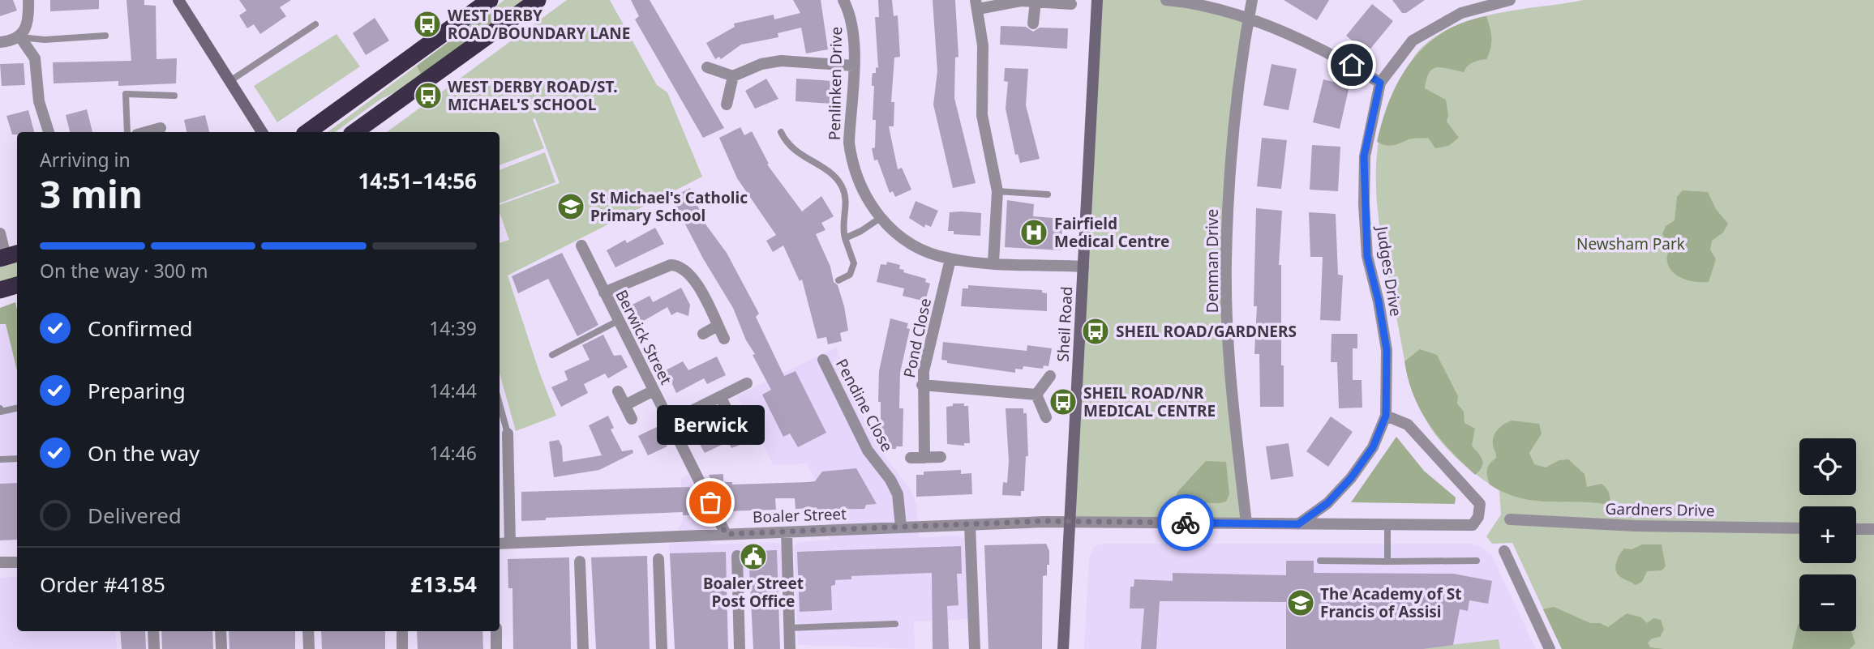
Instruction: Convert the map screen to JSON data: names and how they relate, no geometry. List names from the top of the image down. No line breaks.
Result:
{"streets":{"main road":["Sheil Road"],"street":["Penlinken Drive","Denman Drive","Judges Drive","Berwick Street","Pond Close","Pendine Close","Gardners Drive","Boaler Street"]},"crossings":[["Penlinken Drive","Sheil Road"],["Penlinken Drive","Pond Close"],["Sheil Road","Boaler Street"],["Berwick Street","Boaler Street"],["Pendine Close","Boaler Street"]],"parks":["Newsham Park"],"places":{"bus stop":["WEST DERBY ROAD/BOUNDARY LANE","WEST DERBY ROAD/ST. MICHAEL'S SCHOOL","SHEIL ROAD/GARDNERS","SHEIL ROAD/NR MEDICAL CENTRE"],"school or university":["St Michael's Catholic Primary School","The Academy of St Francis of Assisi"],"hospital":["Fairfield Medical Centre"],"other":["Berwick"],"public building":["Boaler Street Post Office"]},"page":{"heading":["3 min","Arriving in","14:51–14:56"],"panel":["Order #4185","£13.54"],"bar":"On the way · 300 m","list":[["Confirmed","14:39"],["Preparing","14:44"],["On the way","14:46"],"Delivered"],"bubble":"Berwick","map_buttons":["+","−"]}}
